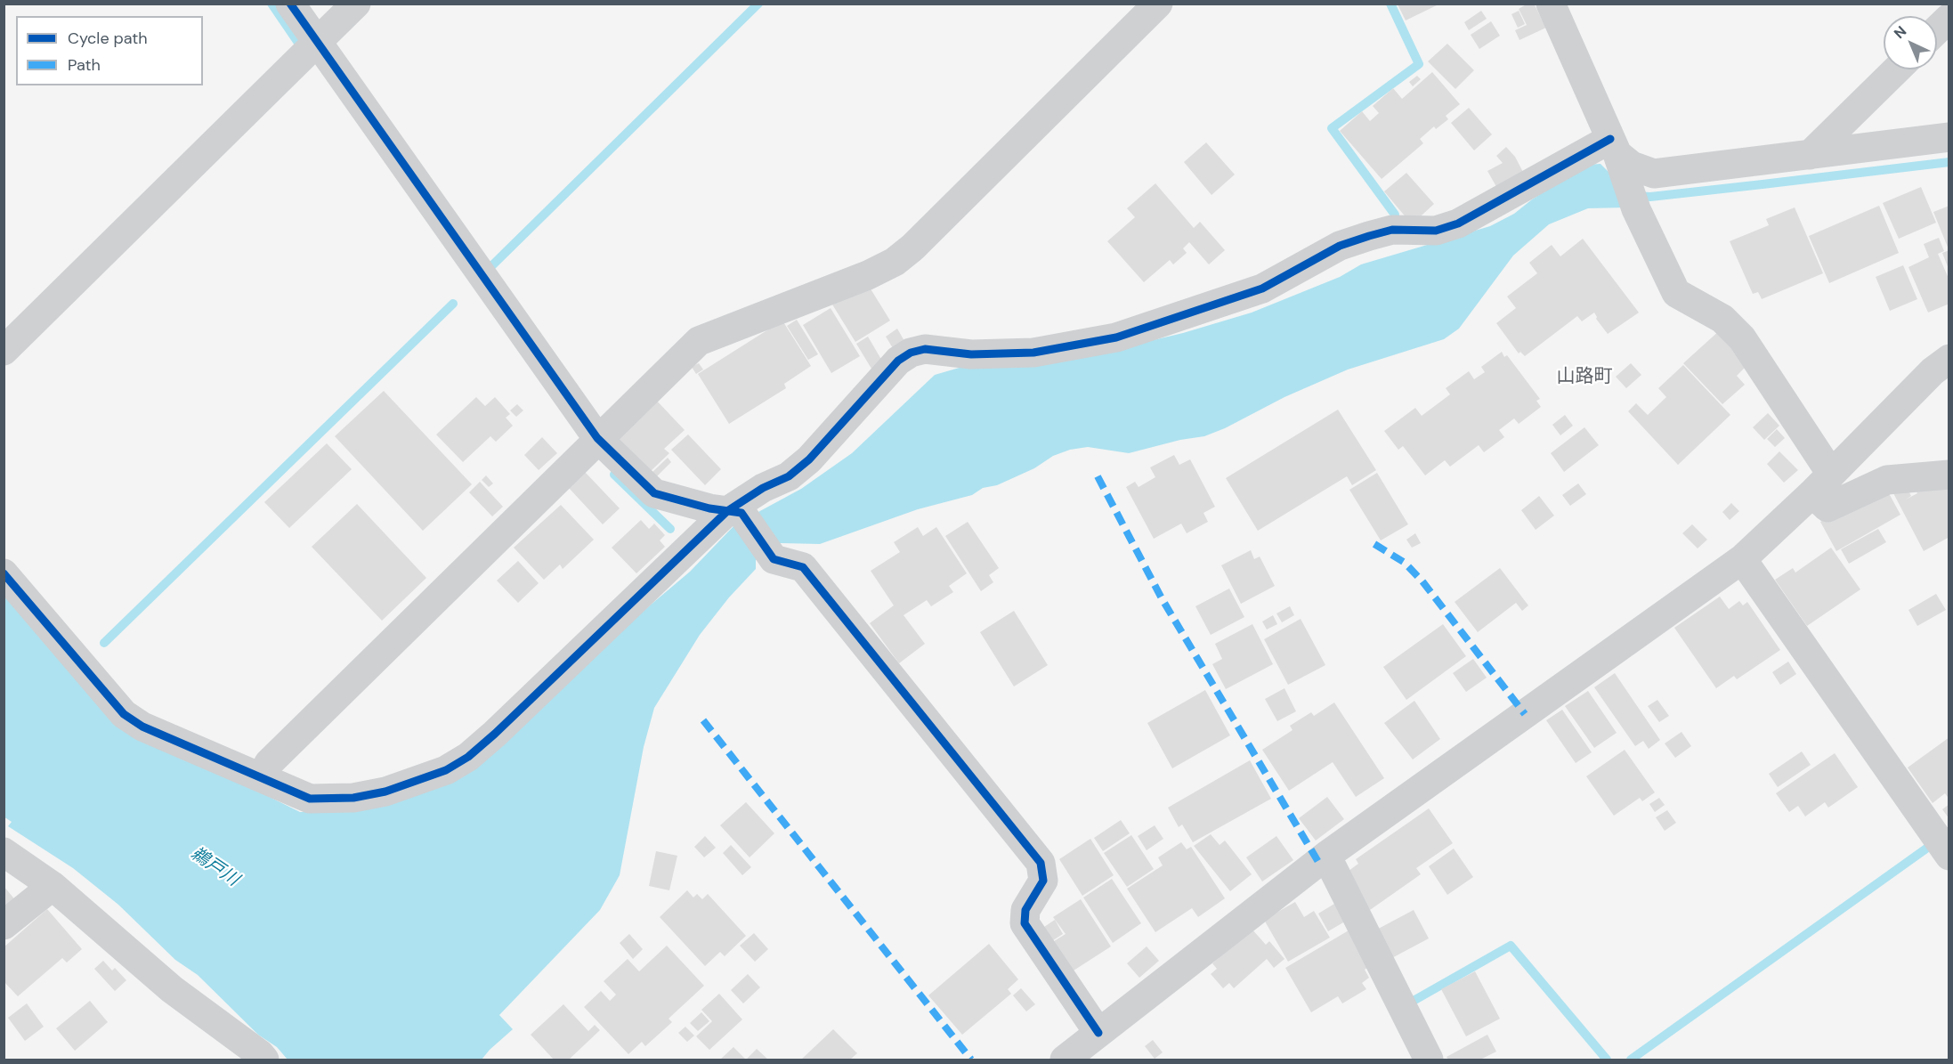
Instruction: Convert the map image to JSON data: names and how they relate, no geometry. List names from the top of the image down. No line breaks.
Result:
{"districts":["山路町"],"water":["鵜戸川"],"legend":["Cycle path","Path"],"north":"top left"}
